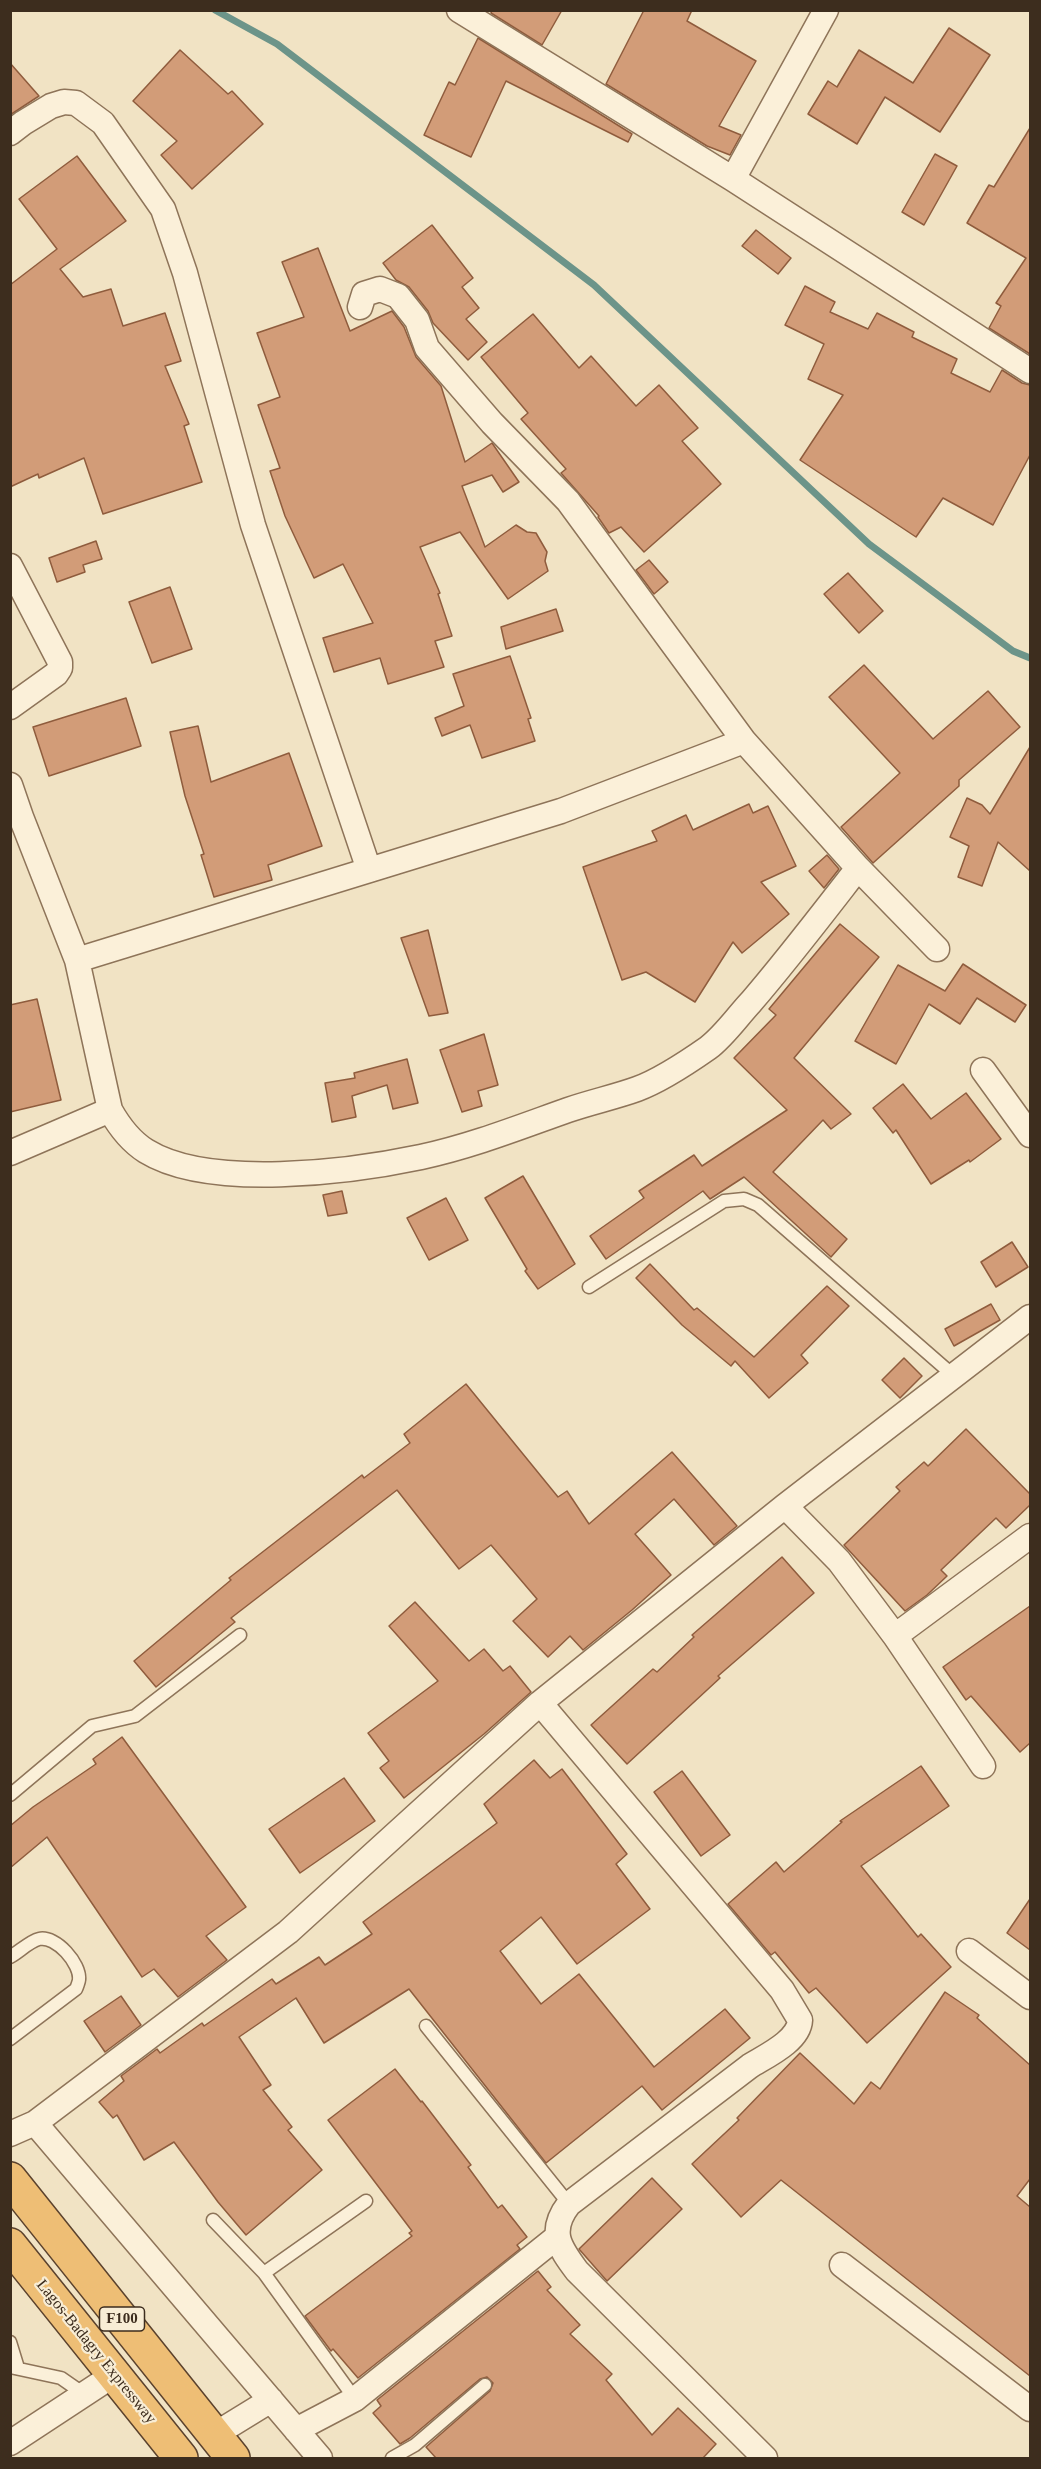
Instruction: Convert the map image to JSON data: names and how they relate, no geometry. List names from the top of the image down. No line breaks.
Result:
{"streets":{"highway":["F100","Lagos-Badagry Expressway"]}}
